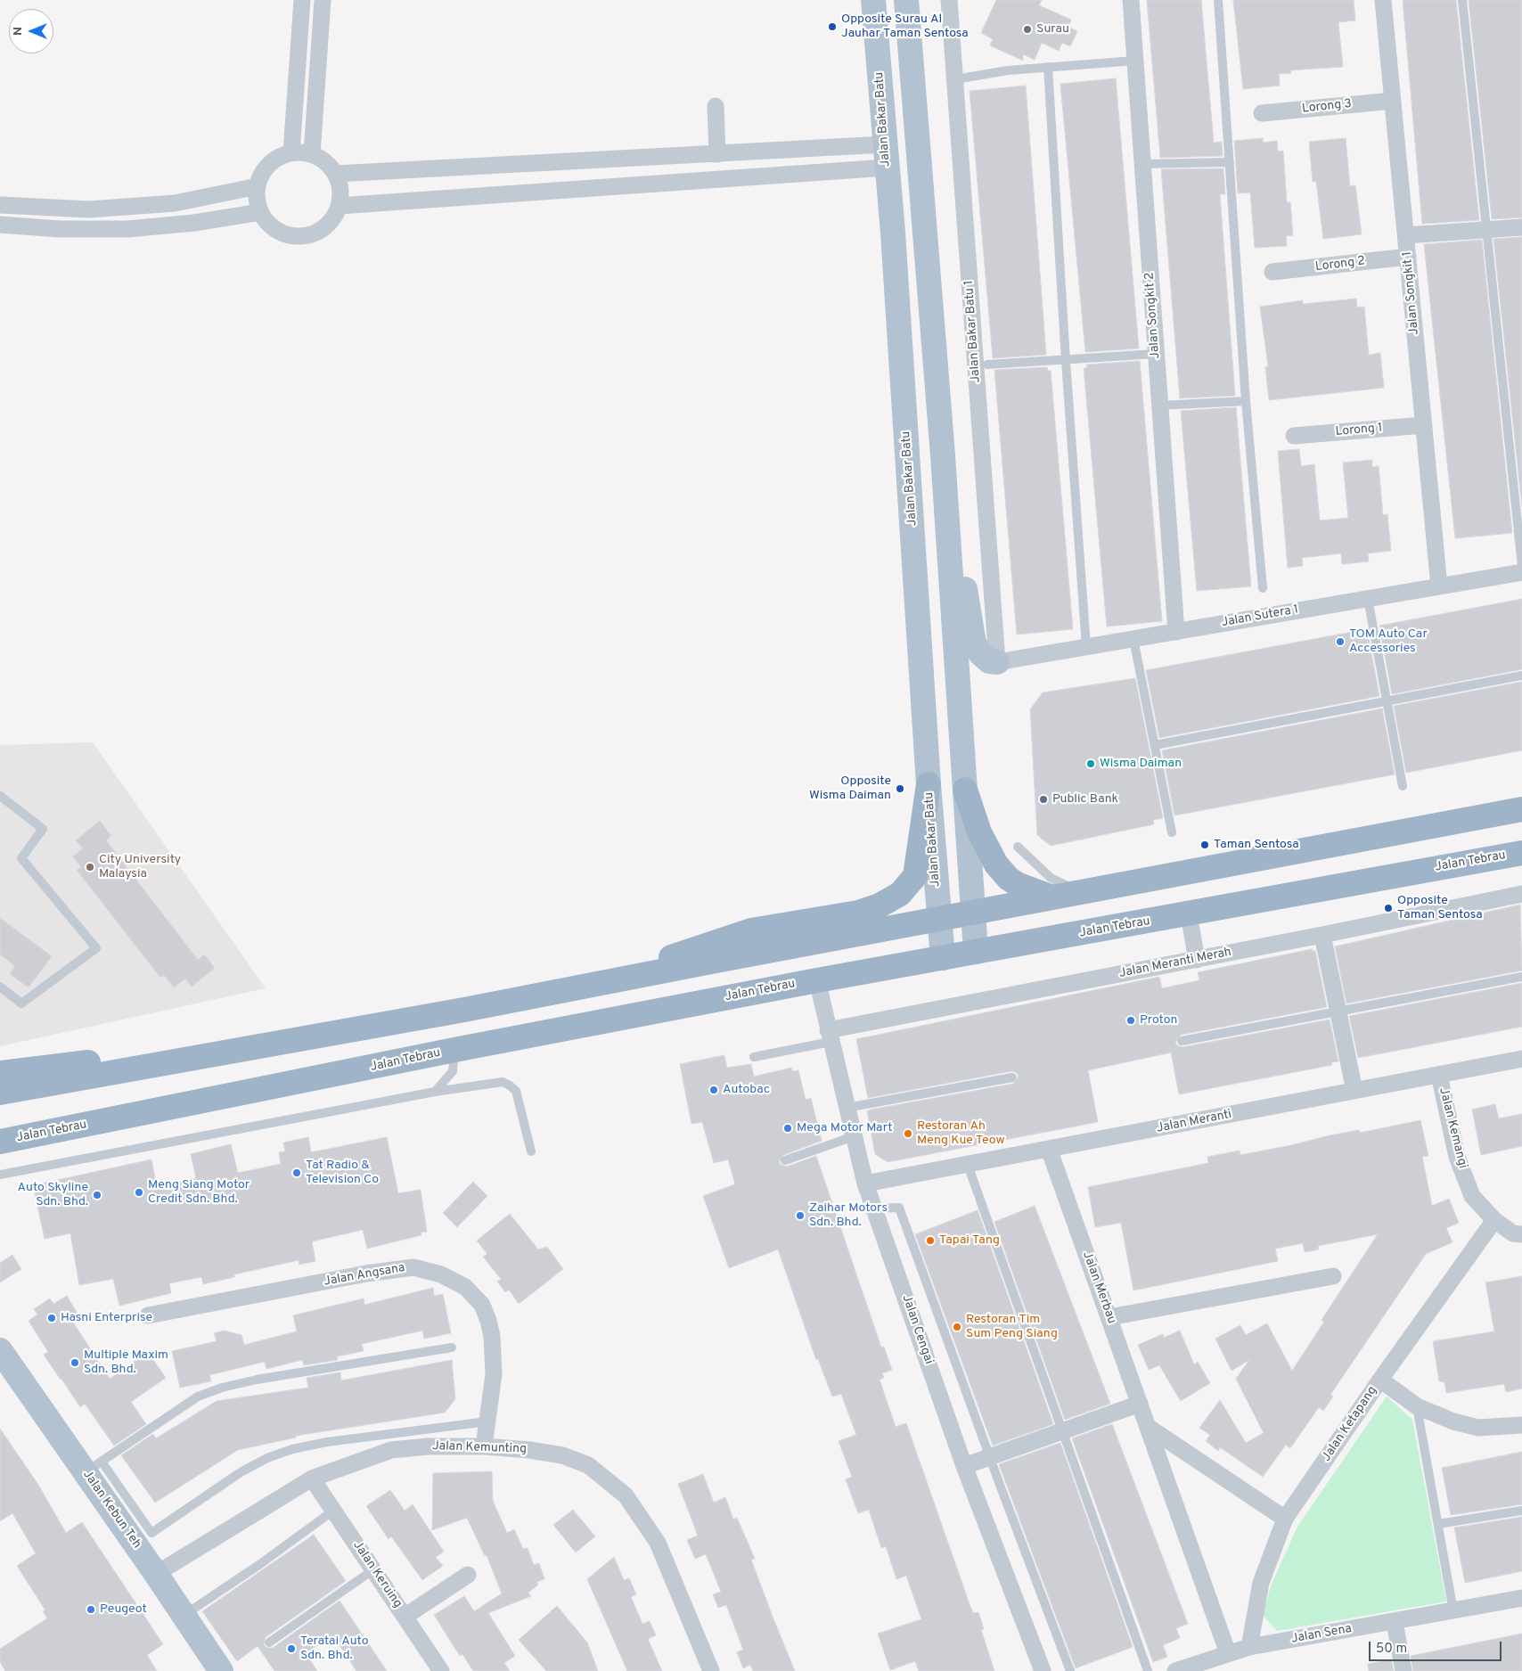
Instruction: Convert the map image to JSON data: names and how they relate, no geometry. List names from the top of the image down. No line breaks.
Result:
{"streets":{"highway":["Jalan Tebrau"],"main road":["Jalan Bakar Batu","Jalan Kebun Teh"],"street":["Lorong 3","Lorong 2","Jalan Songkit 1","Jalan Songkit 2","Jalan Bakar Batu 1","Lorong 1","Jalan Sutera 1","Jalan Meranti Merah","Jalan Meranti","Jalan Kemangi","Jalan Angsana","Jalan Merbau","Jalan Cengai","Jalan Ketapang","Jalan Kemunting","Jalan Keruing","Jalan Sena"]},"crossings":[["Lorong 3","Jalan Songkit 1"],["Jalan Bakar Batu","Jalan Tebrau"],["Lorong 2","Jalan Songkit 1"],["Jalan Songkit 1","Lorong 1"],["Jalan Songkit 1","Jalan Sutera 1"],["Jalan Songkit 2","Jalan Sutera 1"],["Jalan Bakar Batu 1","Jalan Sutera 1"],["Jalan Tebrau","Jalan Cengai"],["Jalan Meranti Merah","Jalan Cengai"],["Jalan Meranti","Jalan Kemangi"],["Jalan Meranti","Jalan Merbau"],["Jalan Meranti","Jalan Cengai"],["Jalan Kemangi","Jalan Ketapang"],["Jalan Angsana","Jalan Kemunting"],["Jalan Merbau","Jalan Sena"],["Jalan Ketapang","Jalan Sena"],["Jalan Kemunting","Jalan Kebun Teh"],["Jalan Kemunting","Jalan Keruing"]],"places":["Opposite Surau Al Jauhar Taman Sentosa","Surau","TOM Auto Car Accessories","Wisma Daiman","Opposite Wisma Daiman","Public Bank","Taman Sentosa","City University Malaysia","Opposite Taman Sentosa","Proton","Autobac","Mega Motor Mart","Restoran Ah Meng Kue Teow","Tat Radio & Television Co","Meng Siang Motor Credit Sdn. Bhd.","Auto Skyline Sdn. Bhd.","Zaihar Motors Sdn. Bhd.","Tapai Tang","Hasni Enterprise","Restoran Tim Sum Peng Siang","Multiple Maxim Sdn. Bhd.","Peugeot","Teratai Auto Sdn. Bhd."],"scale_bar":"50 m","north":"left"}
